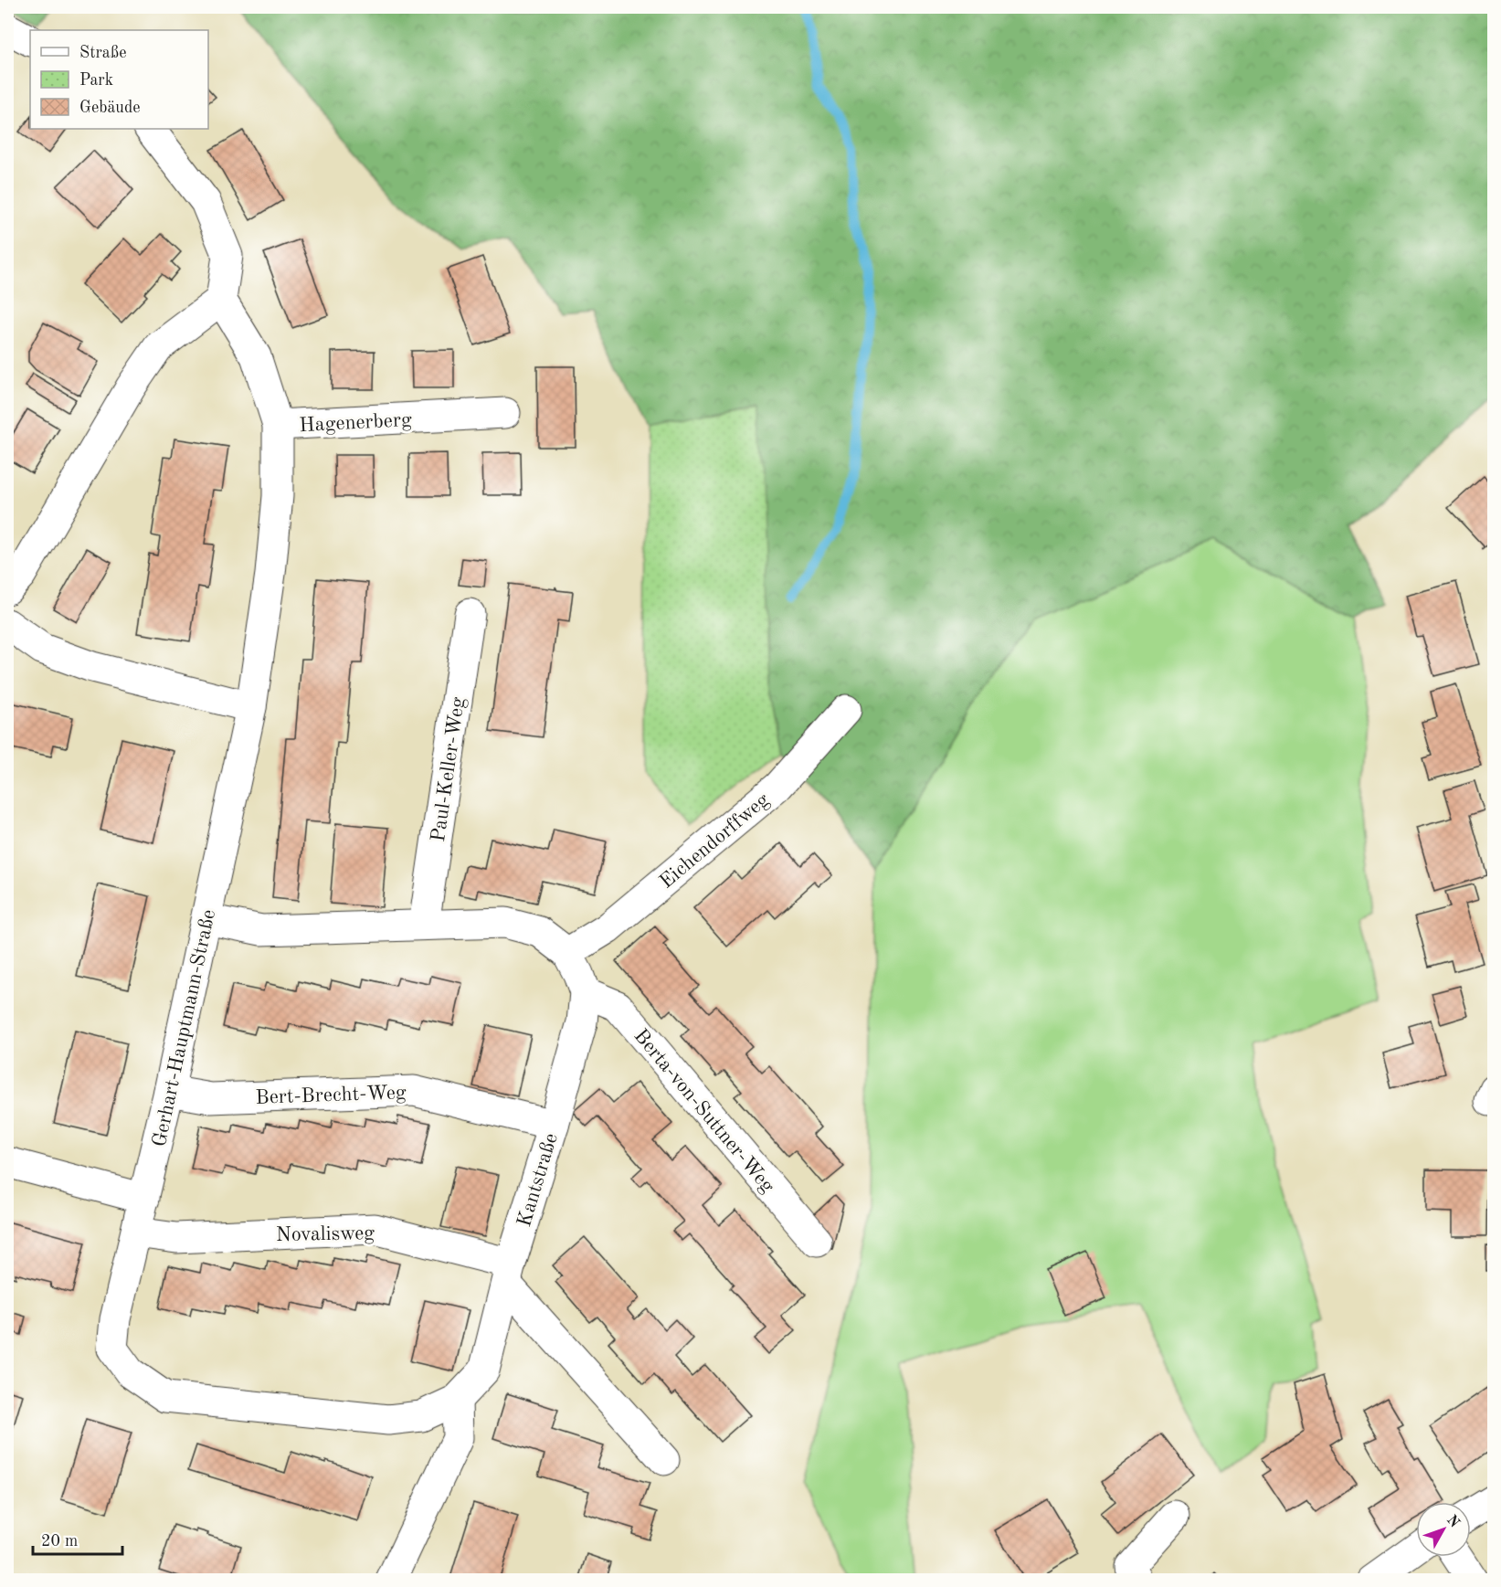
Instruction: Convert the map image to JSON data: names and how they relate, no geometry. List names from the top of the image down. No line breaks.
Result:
{"streets":{"street":["Hagenerberg","Paul-Keller-Weg","Eichendorffweg","Gerhart-Hauptmann-Straße","Bert-Brecht-Weg","Berta-von-Suttner-Weg","Kantstraße","Novalisweg"]},"crossings":[["Hagenerberg","Gerhart-Hauptmann-Straße"],["Paul-Keller-Weg","Kantstraße"],["Eichendorffweg","Kantstraße"],["Gerhart-Hauptmann-Straße","Bert-Brecht-Weg"],["Gerhart-Hauptmann-Straße","Kantstraße"],["Gerhart-Hauptmann-Straße","Novalisweg"],["Bert-Brecht-Weg","Kantstraße"],["Berta-von-Suttner-Weg","Kantstraße"],["Kantstraße","Novalisweg"]],"legend":["Straße","Park","Gebäude"],"scale_bar":"20 m","north":"top right"}
